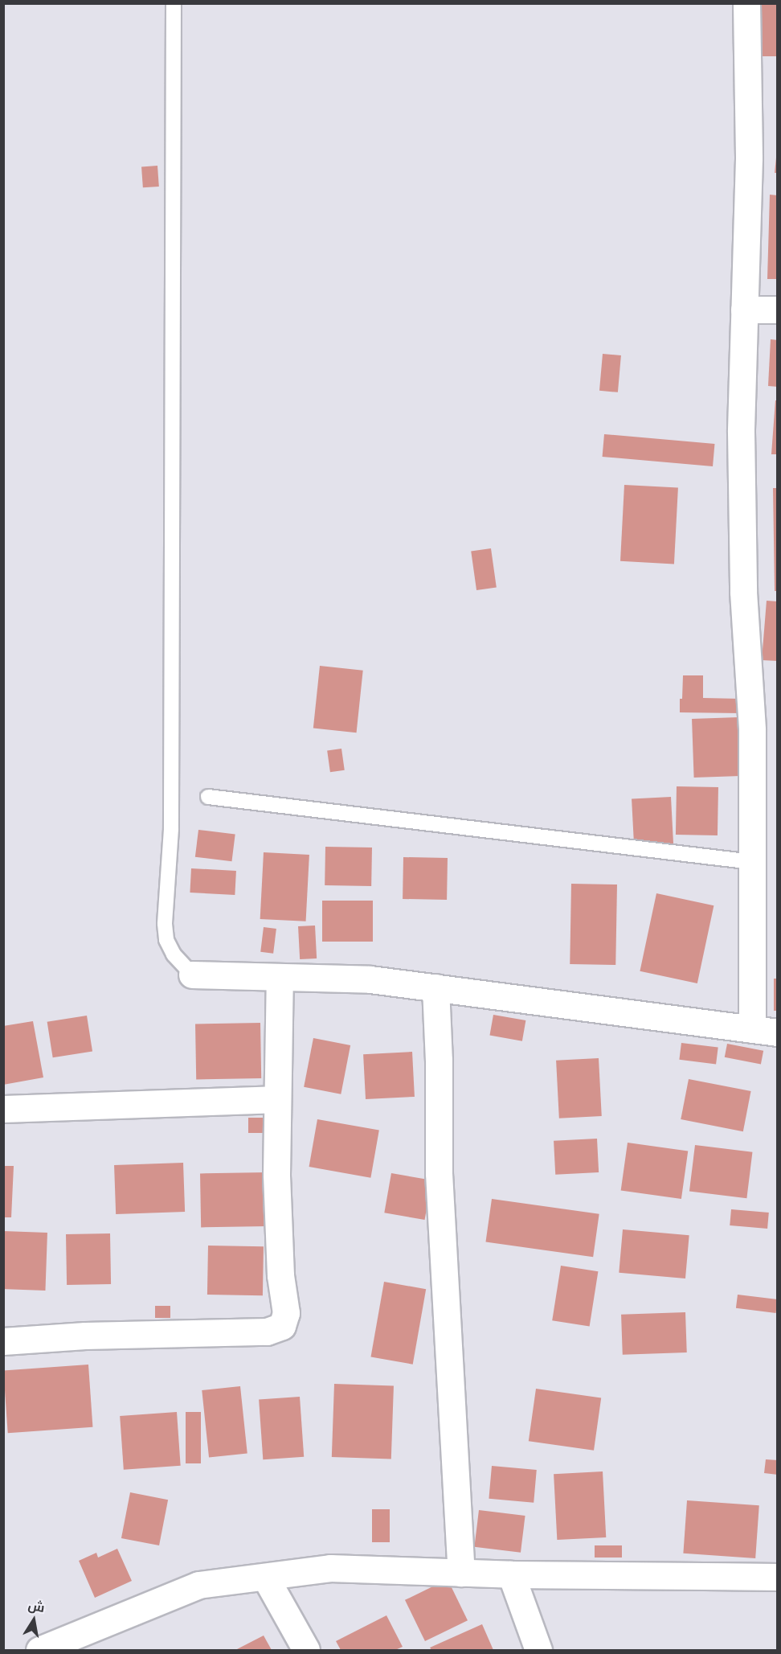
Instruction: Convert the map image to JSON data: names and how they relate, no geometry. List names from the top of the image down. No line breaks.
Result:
{"north":"top"}
